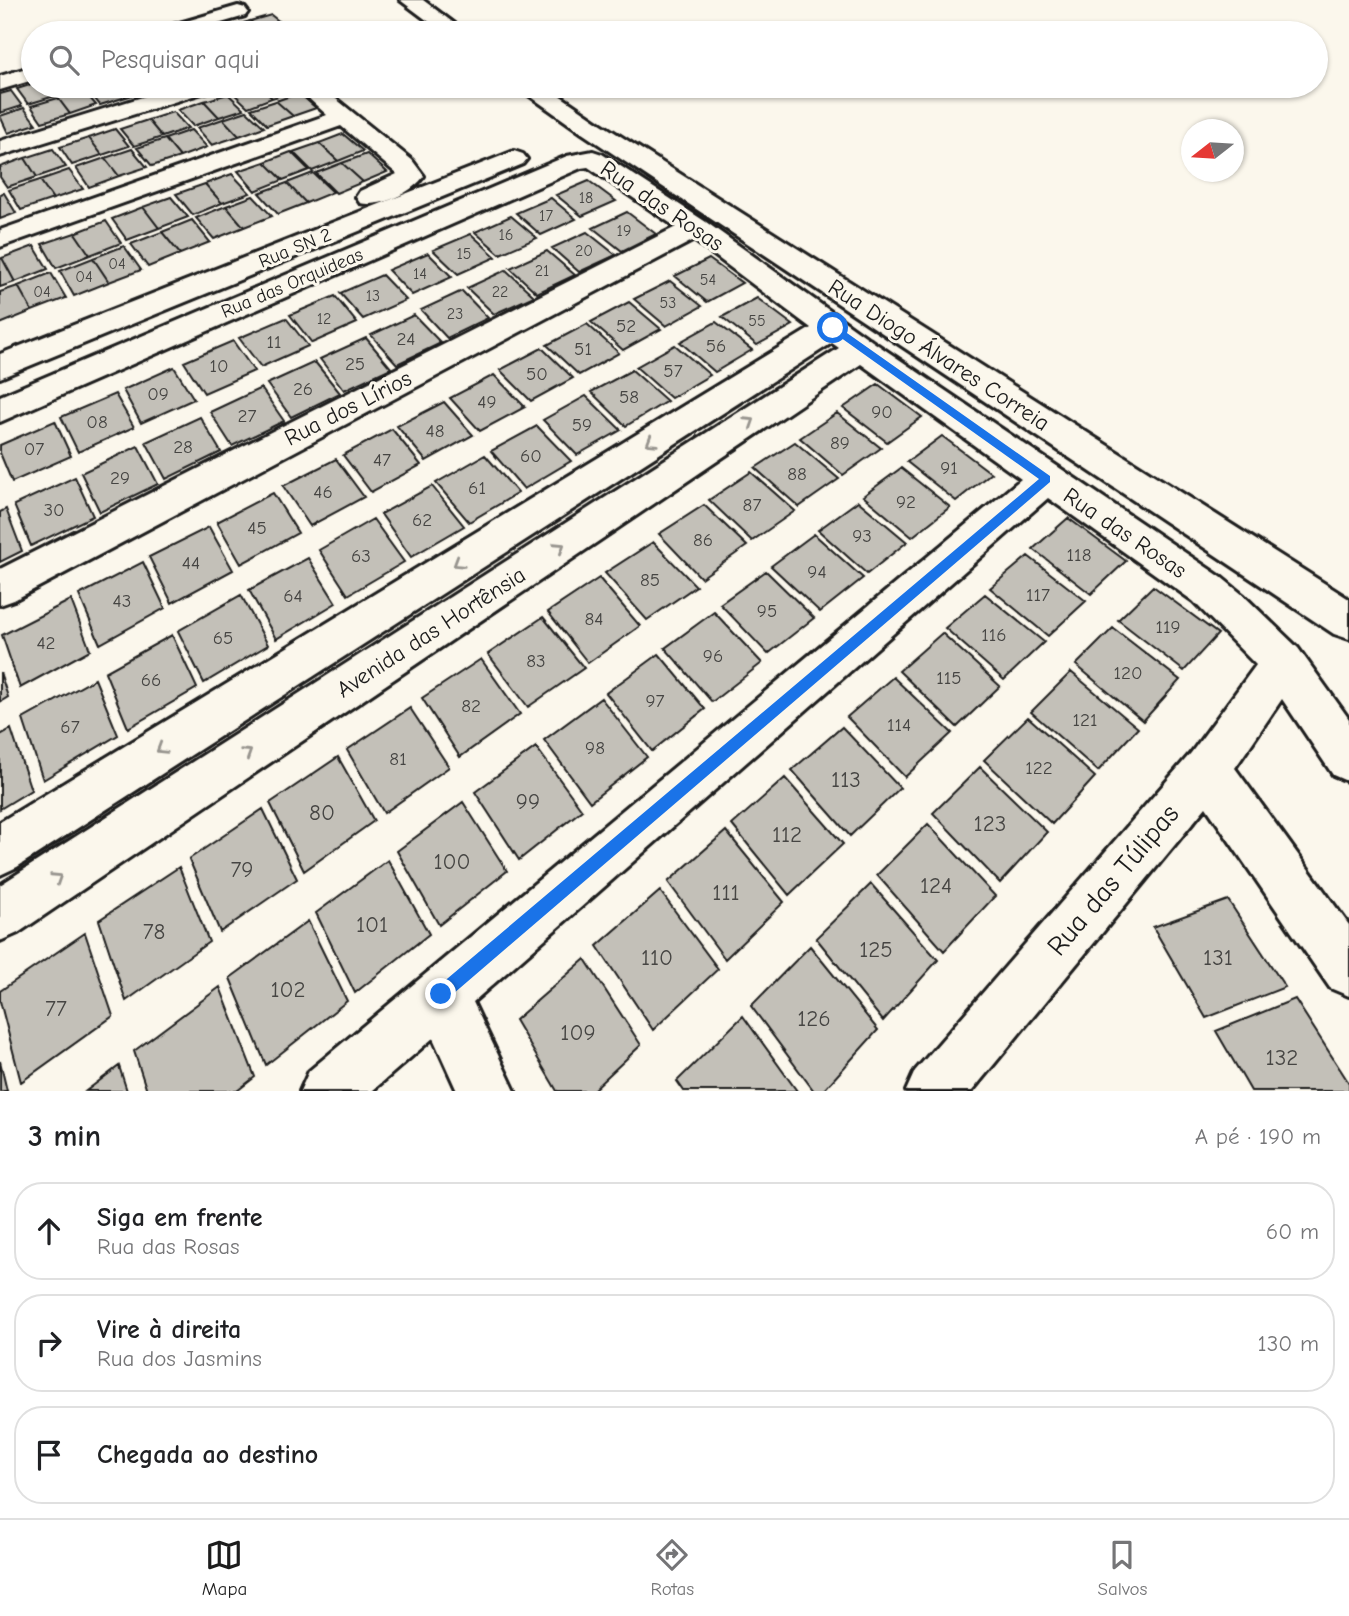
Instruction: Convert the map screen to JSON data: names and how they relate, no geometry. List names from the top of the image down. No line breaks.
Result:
{"streets":{"street":["Rua das Rosas","Rua SN 2","Rua das Orquideas","Rua Diogo Álvares Correia","Rua dos Lírios","Avenida das Hortênsia","Rua das Túlipas"]},"crossings":[["Rua das Rosas","Rua SN 2"],["Rua das Rosas","Rua das Orquideas"],["Rua das Rosas","Rua Diogo Álvares Correia"],["Rua das Rosas","Rua dos Lírios"],["Rua das Rosas","Avenida das Hortênsia"],["Rua das Rosas","Rua das Túlipas"],["Rua SN 2","Rua das Orquideas"],["Rua SN 2","Rua Diogo Álvares Correia"],["Rua das Orquideas","Rua Diogo Álvares Correia"]],"house_numbers":["18","17","19","16","20","15","04","21","14","04","54","04","22","13","53","23","12","55","52","24","11","56","51","25","10","57","50","26","09","58","49","90","27","08","59","48","89","28","07","60","47","91","88","29","61","46","92","87","30","62","45","93","86","118","63","44","94","85","117","64","43","95","84","119","116","65","42","96","83","120","115","66","97","82","121","114","67","98","81","122","113","99","80","123","112","100","79","124","111","101","78","125","110","131","102","77","126","109","132"],"north":"left","page":{"search":"Pesquisar aqui","heading":["3 min","A pé · 190 m"],"list":[["Siga em frente","Rua das Rosas","60 m"],["Vire à direita","Rua dos Jasmins","130 m"],"Chegada ao destino"],"nav":["Mapa","Rotas","Salvos"]}}
